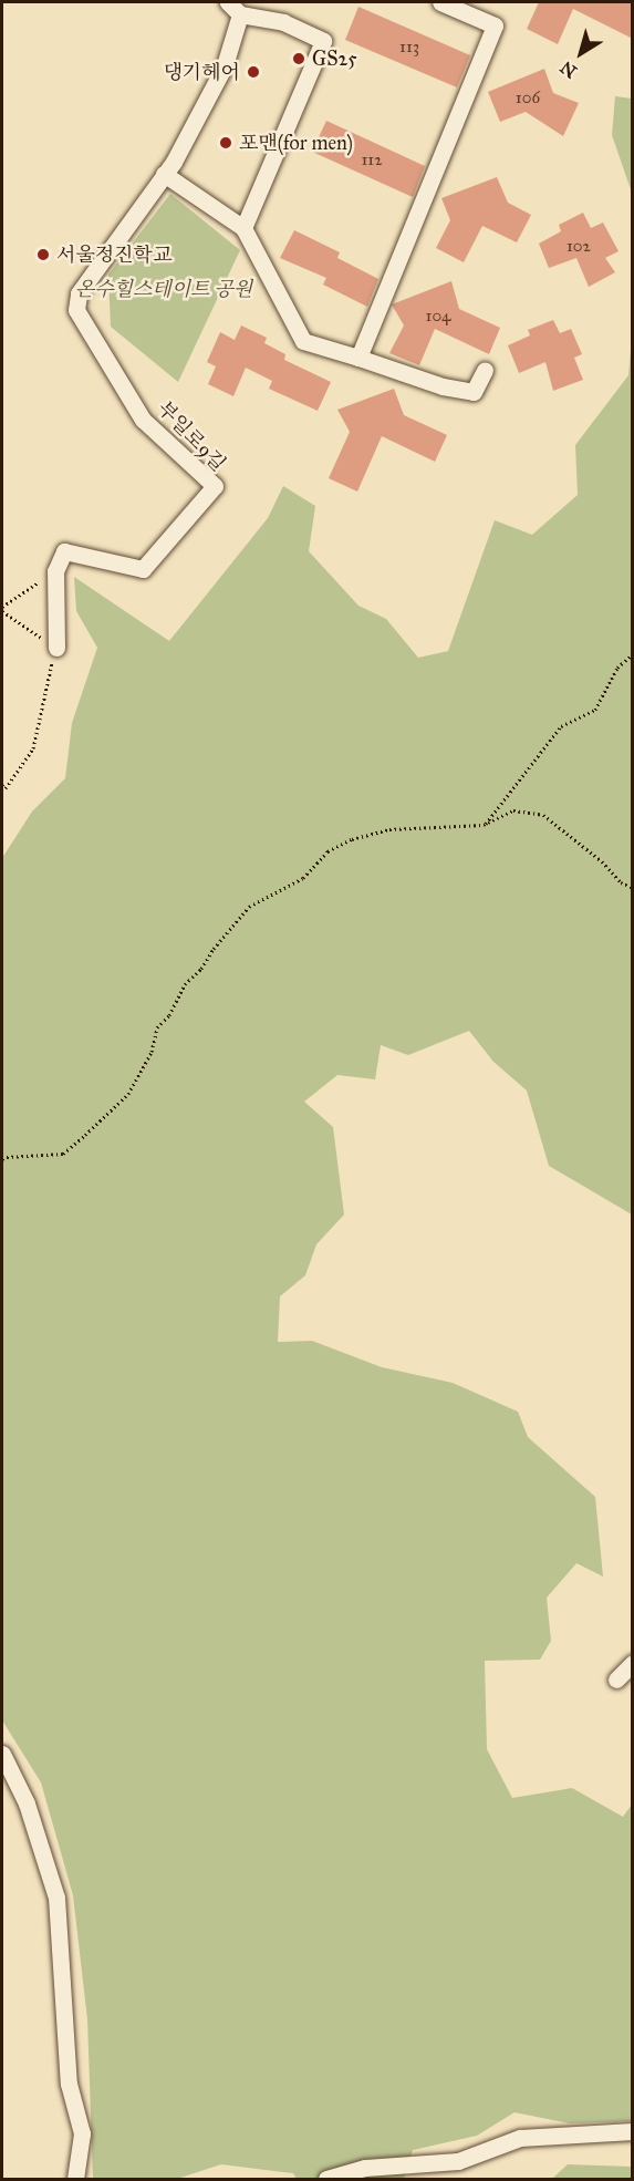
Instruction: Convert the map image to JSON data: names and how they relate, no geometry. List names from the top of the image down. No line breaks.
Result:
{"streets":{"street":["부일로9길"]},"parks":["온수힐스테이트 공원"],"places":["GS25","댕기헤어","포맨(for men)","서울정진학교"],"house_numbers":["113","106","112","102","104"],"north":"bottom left"}
